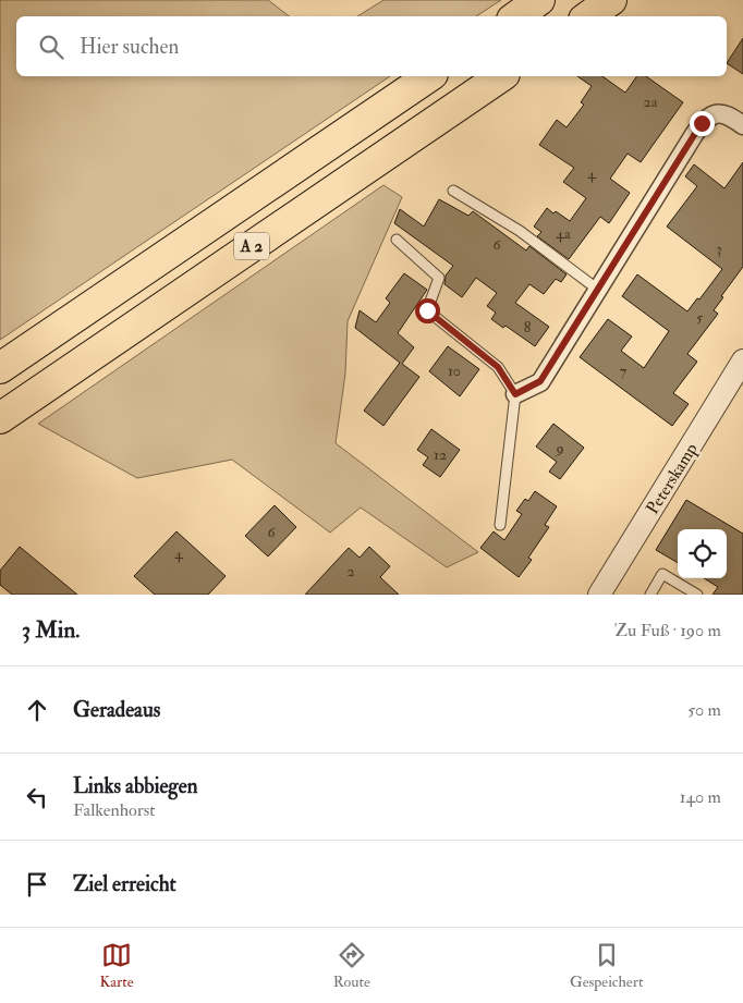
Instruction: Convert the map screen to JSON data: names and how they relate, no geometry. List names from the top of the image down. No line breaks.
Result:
{"streets":{"highway":["A 2"],"street":["Peterskamp"]},"house_numbers":["2a","4","4a","6","3","5","8","10","7","9","12","6","4","2"],"page":{"search":"Hier suchen","heading":["3 Min.","Zu Fuß · 190 m"],"list":[["Geradeaus","50 m"],["Links abbiegen","Falkenhorst","140 m"],"Ziel erreicht"],"nav":["Karte","Route","Gespeichert"]}}
